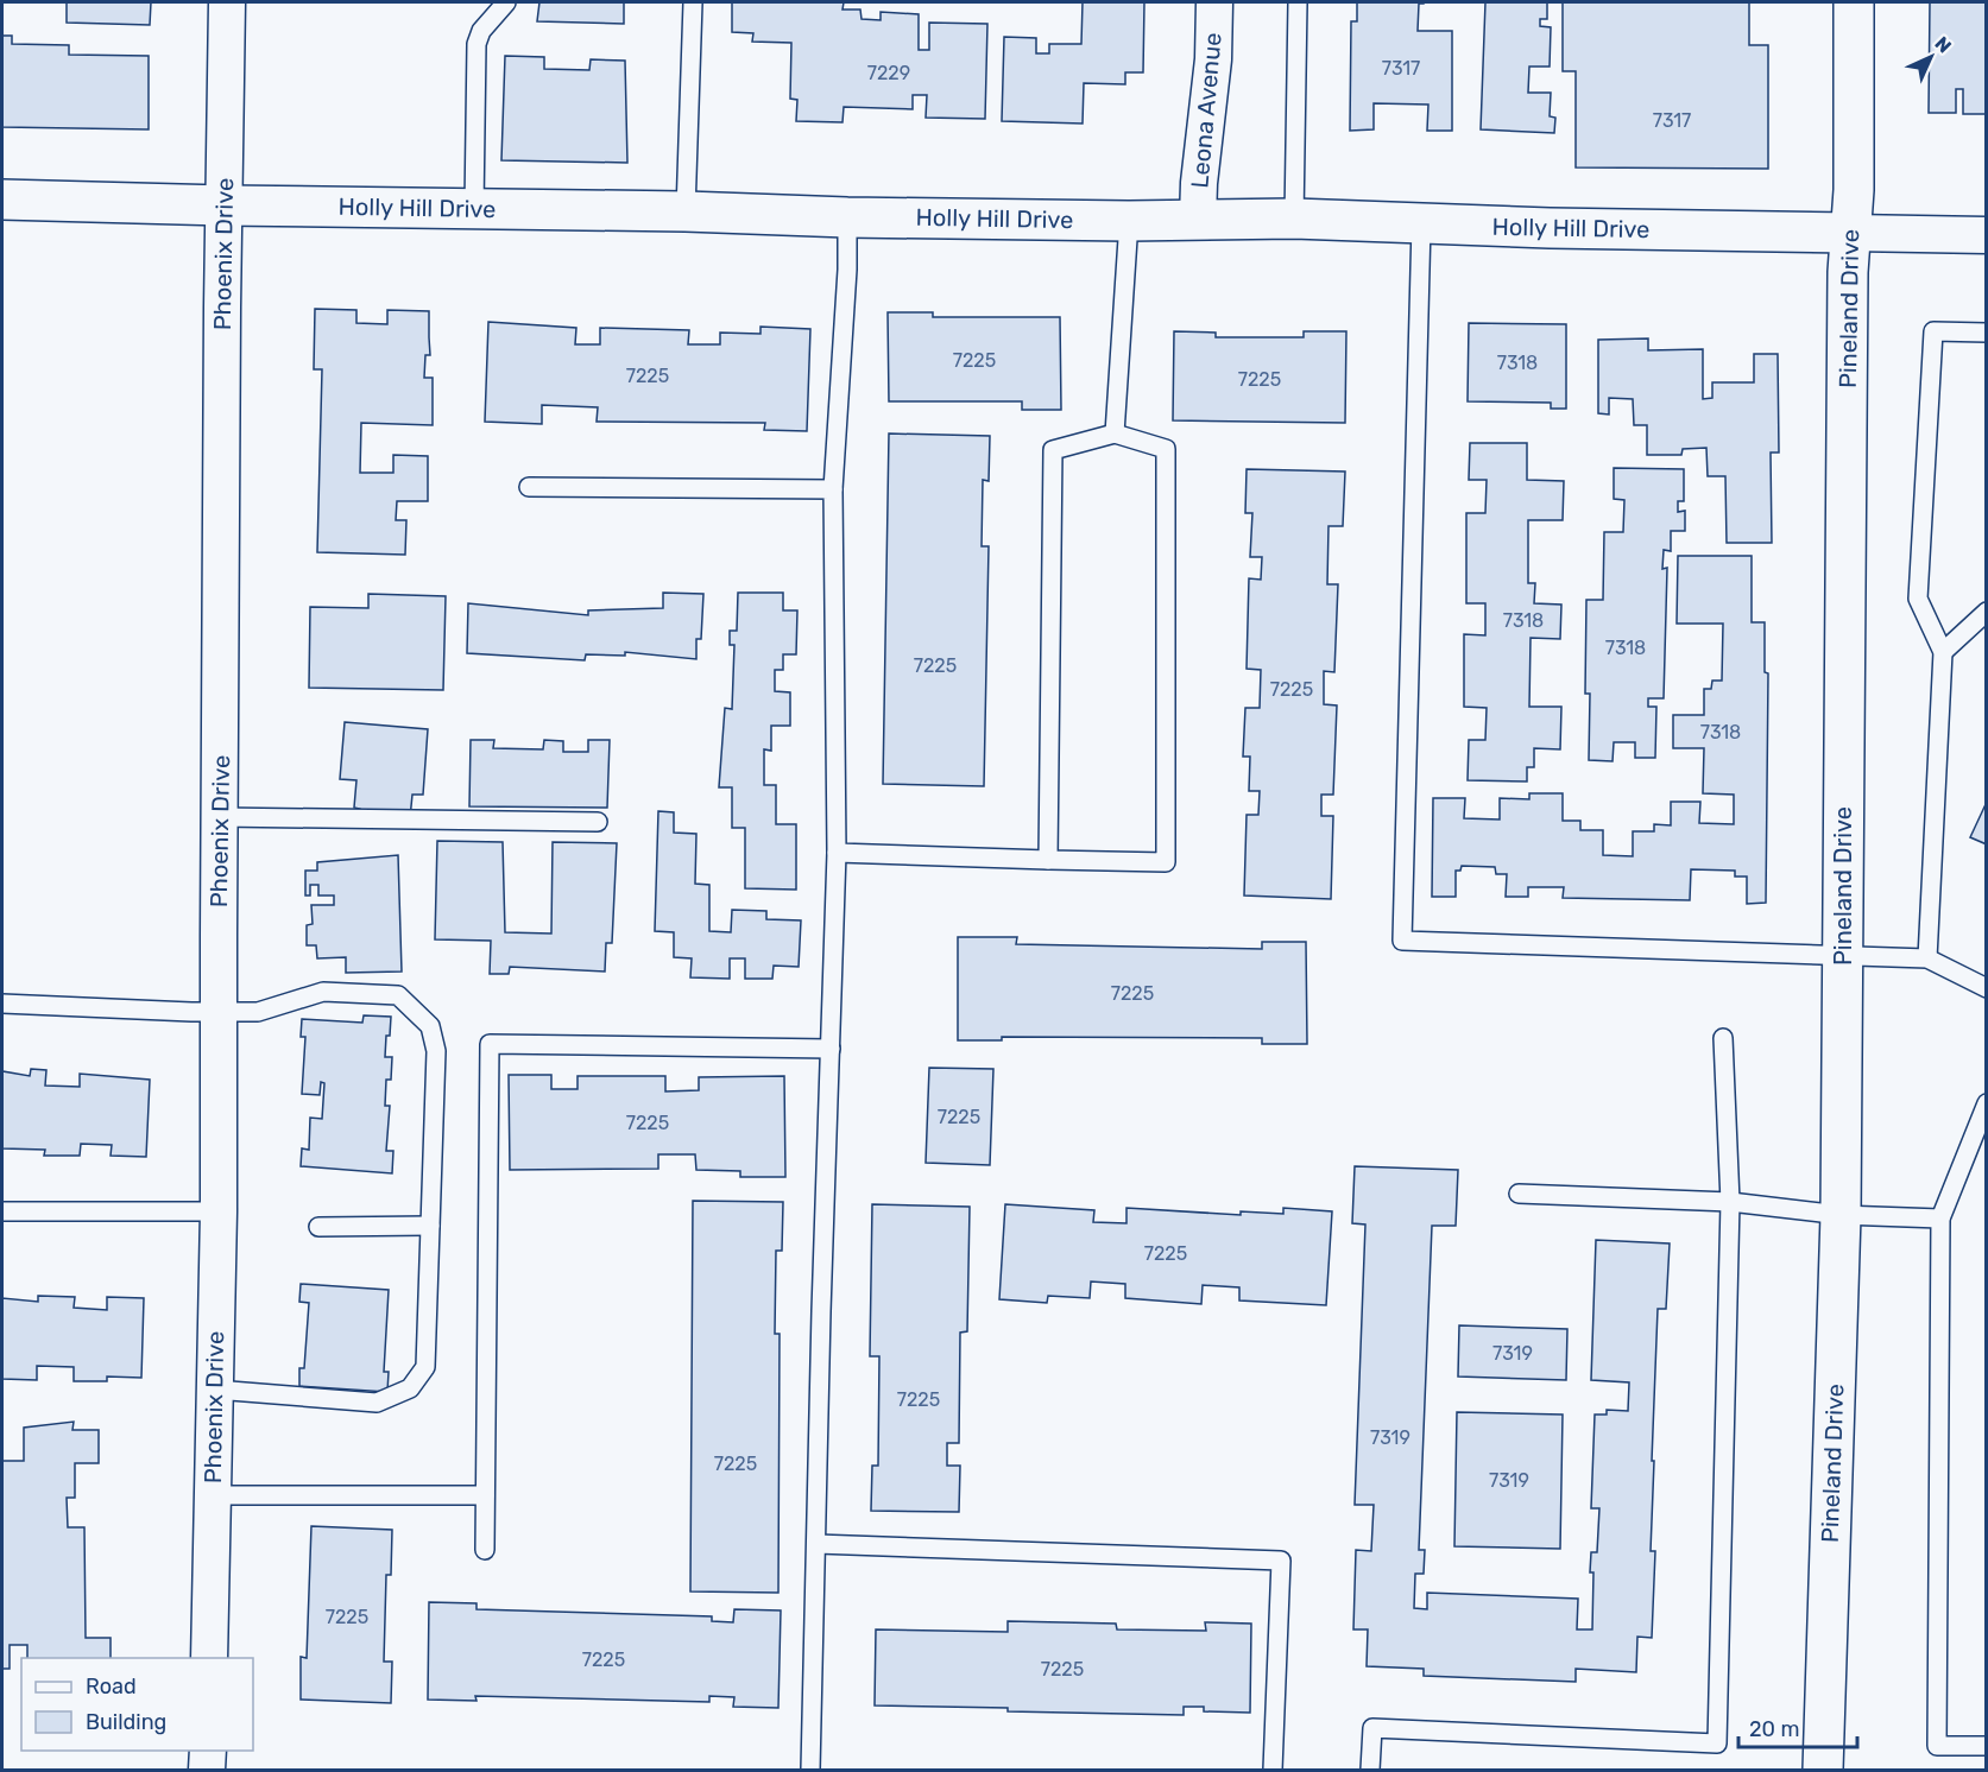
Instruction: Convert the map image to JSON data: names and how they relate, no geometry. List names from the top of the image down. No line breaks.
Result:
{"streets":{"street":["Leona Avenue","Holly Hill Drive","Phoenix Drive","Pineland Drive"]},"crossings":[["Leona Avenue","Holly Hill Drive"],["Holly Hill Drive","Phoenix Drive"],["Holly Hill Drive","Pineland Drive"]],"house_numbers":["7317","7229","7317","7225","7318","7225","7225","7318","7318","7225","7225","7318","7225","7225","7225","7225","7319","7225","7319","7225","7319","7225","7225","7225"],"legend":["Road","Building"],"scale_bar":"20 m","north":"top right"}
